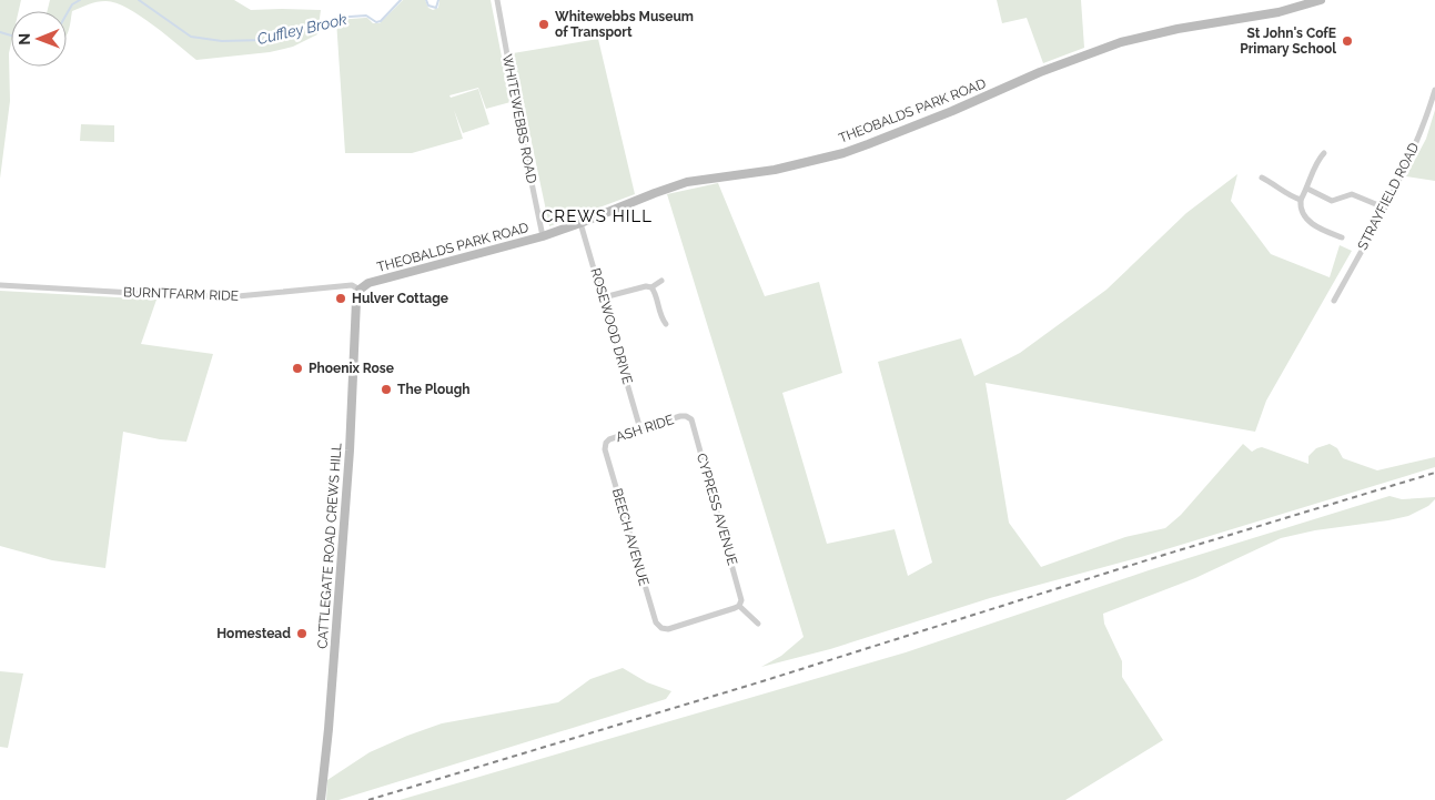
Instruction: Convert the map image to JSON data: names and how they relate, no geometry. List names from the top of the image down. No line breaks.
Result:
{"streets":{"street":["THEOBALDS PARK ROAD","WHITEWEBBS ROAD","STRAYFIELD ROAD","BURNTFARM RIDE","ROSEWOOD DRIVE","ASH RIDE","CYPRESS AVENUE","BEECH AVENUE","CATTLEGATE ROAD CREWS HILL"]},"crossings":[["THEOBALDS PARK ROAD","WHITEWEBBS ROAD"],["THEOBALDS PARK ROAD","BURNTFARM RIDE"],["THEOBALDS PARK ROAD","ROSEWOOD DRIVE"],["THEOBALDS PARK ROAD","CATTLEGATE ROAD CREWS HILL"],["BURNTFARM RIDE","CATTLEGATE ROAD CREWS HILL"],["ROSEWOOD DRIVE","ASH RIDE"],["ASH RIDE","CYPRESS AVENUE"],["ASH RIDE","BEECH AVENUE"],["CYPRESS AVENUE","BEECH AVENUE"]],"districts":["CREWS HILL"],"water":["Cuffley Brook"],"places":["Whitewebbs Museum of Transport","St John's CofE Primary School","Hulver Cottage","Phoenix Rose","The Plough","Homestead"],"north":"left"}
